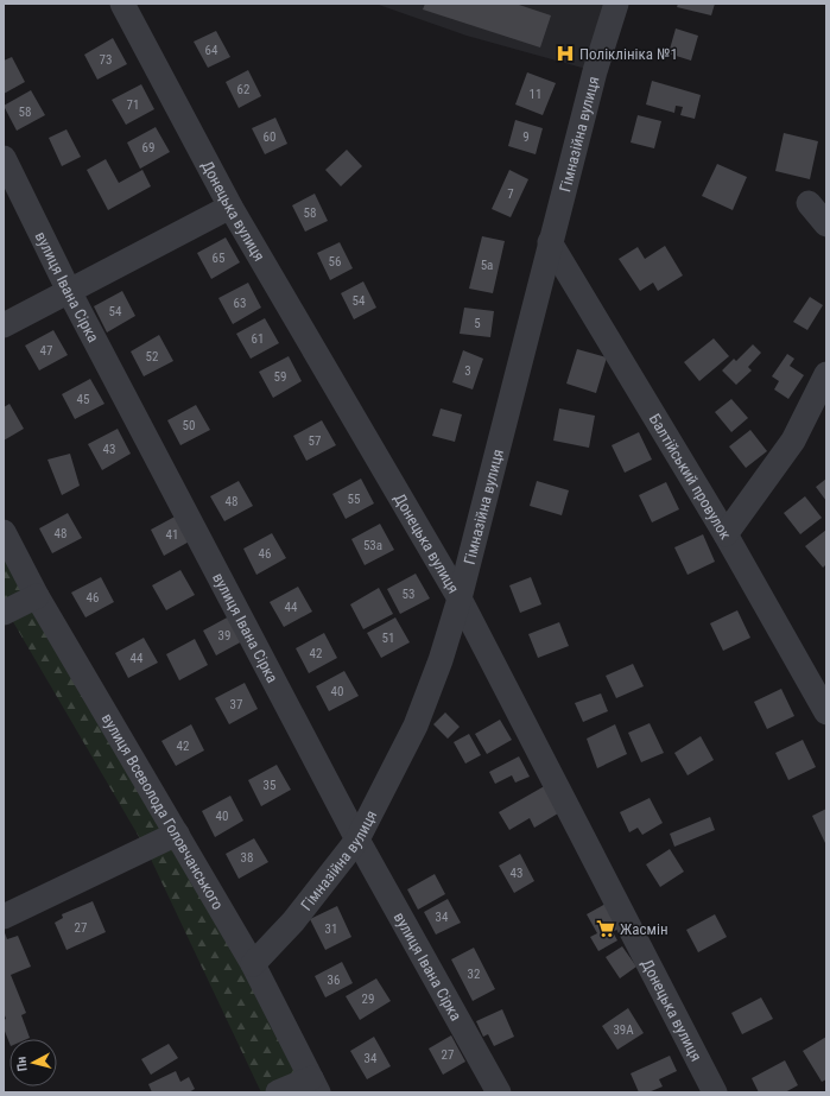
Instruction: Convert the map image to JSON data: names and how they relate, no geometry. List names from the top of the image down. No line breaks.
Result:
{"streets":{"street":["Гімназійна вулиця","Донецька вулиця","вулиця Івана Сірка","Балтійський провулок","вулиця Всеволода Головчанського"]},"crossings":[["Гімназійна вулиця","Донецька вулиця"],["Гімназійна вулиця","вулиця Івана Сірка"],["Гімназійна вулиця","Балтійський провулок"],["Гімназійна вулиця","вулиця Всеволода Головчанського"]],"places":{"hospital":["Поліклініка №1"],"supermarket":["Жасмін"]},"house_numbers":["64","73","62","11","71","58","60","9","69","7","58","65","56","5а","54","63","54","5","61","47","52","3","59","45","50","57","43","55","48","48","41","53а","46","53","46","44","39","51","42","44","40","37","42","35","40","38","43","34","27","31","32","36","29","39А","27","34"],"north":"left"}
